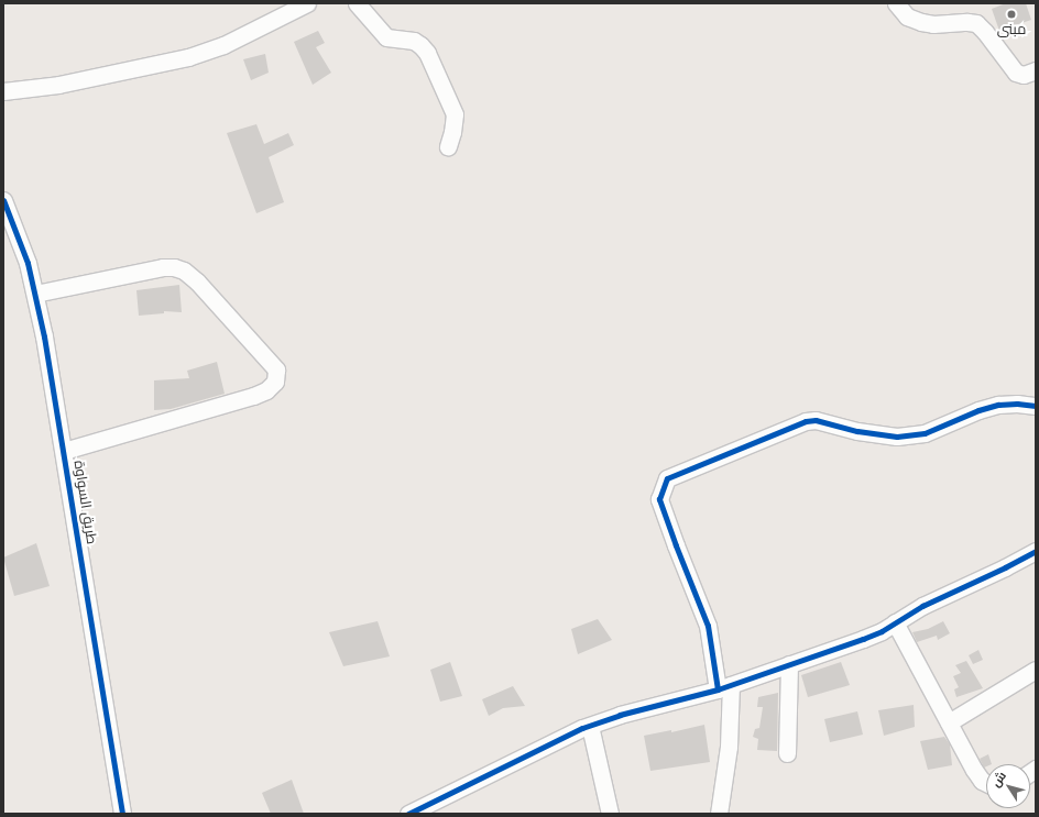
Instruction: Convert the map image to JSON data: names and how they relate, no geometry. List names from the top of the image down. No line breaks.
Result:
{"streets":{"street":["طريق السواوة"]},"places":["مبنى"],"north":"top left"}
